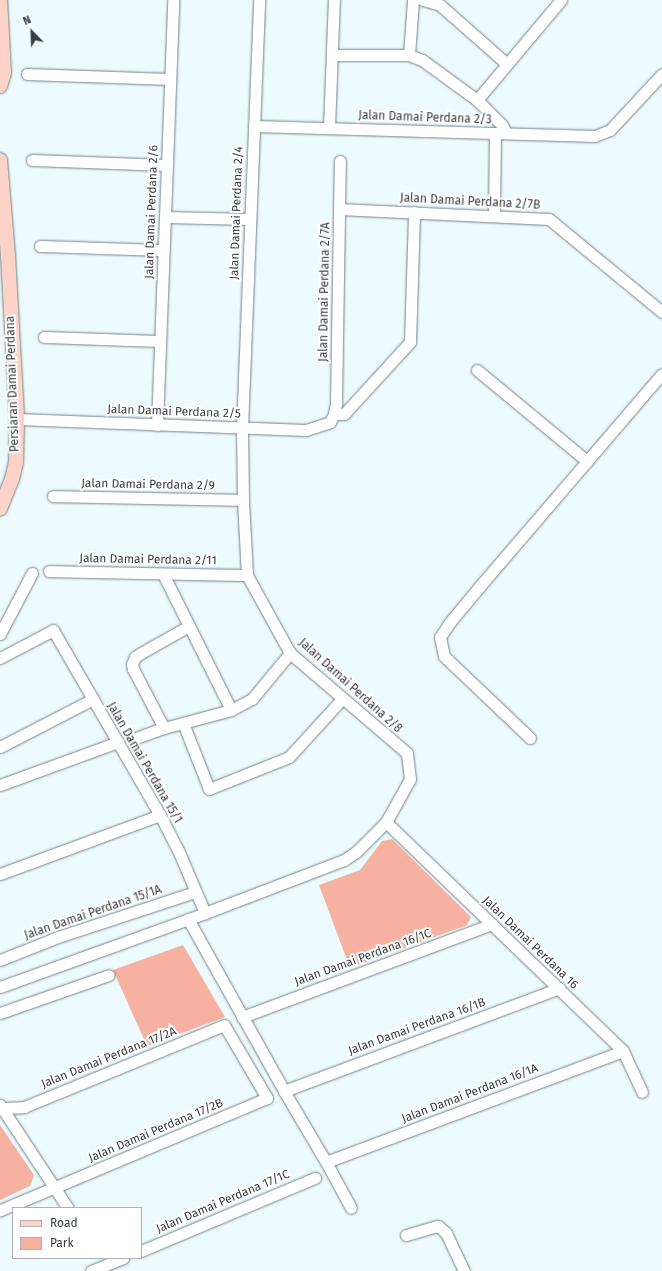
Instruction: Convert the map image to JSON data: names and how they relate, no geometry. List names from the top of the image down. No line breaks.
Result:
{"streets":{"main road":["Persiaran Damai Perdana"],"street":["Jalan Damai Perdana 2/3","Jalan Damai Perdana 2/7B","Jalan Damai Perdana 2/6","Jalan Damai Perdana 2/4","Jalan Damai Perdana 2/7A","Jalan Damai Perdana 2/5","Jalan Damai Perdana 2/9","Jalan Damai Perdana 2/11","Jalan Damai Perdana 2/8","Jalan Damai Perdana 15/1","Jalan Damai Perdana 15/1A","Jalan Damai Perdana 16","Jalan Damai Perdana 16/1C","Jalan Damai Perdana 16/1B","Jalan Damai Perdana 17/2A","Jalan Damai Perdana 16/1A","Jalan Damai Perdana 17/2B","Jalan Damai Perdana 17/1C"]},"crossings":[["Jalan Damai Perdana 2/3","Jalan Damai Perdana 2/4"],["Jalan Damai Perdana 2/7B","Jalan Damai Perdana 2/7A"],["Jalan Damai Perdana 2/7B","Jalan Damai Perdana 2/5"],["Jalan Damai Perdana 2/6","Jalan Damai Perdana 2/5"],["Jalan Damai Perdana 2/4","Jalan Damai Perdana 2/5"],["Jalan Damai Perdana 2/4","Jalan Damai Perdana 2/8"],["Jalan Damai Perdana 2/7A","Jalan Damai Perdana 2/5"],["Persiaran Damai Perdana","Jalan Damai Perdana 2/5"],["Jalan Damai Perdana 2/5","Jalan Damai Perdana 2/8"],["Jalan Damai Perdana 2/9","Jalan Damai Perdana 2/8"],["Jalan Damai Perdana 2/11","Jalan Damai Perdana 2/8"],["Jalan Damai Perdana 2/8","Jalan Damai Perdana 16"],["Jalan Damai Perdana 15/1","Jalan Damai Perdana 15/1A"],["Jalan Damai Perdana 16","Jalan Damai Perdana 16/1C"],["Jalan Damai Perdana 16","Jalan Damai Perdana 16/1B"],["Jalan Damai Perdana 16","Jalan Damai Perdana 16/1A"],["Jalan Damai Perdana 17/2A","Jalan Damai Perdana 17/2B"]],"legend":["Road","Park"],"north":"top left"}
